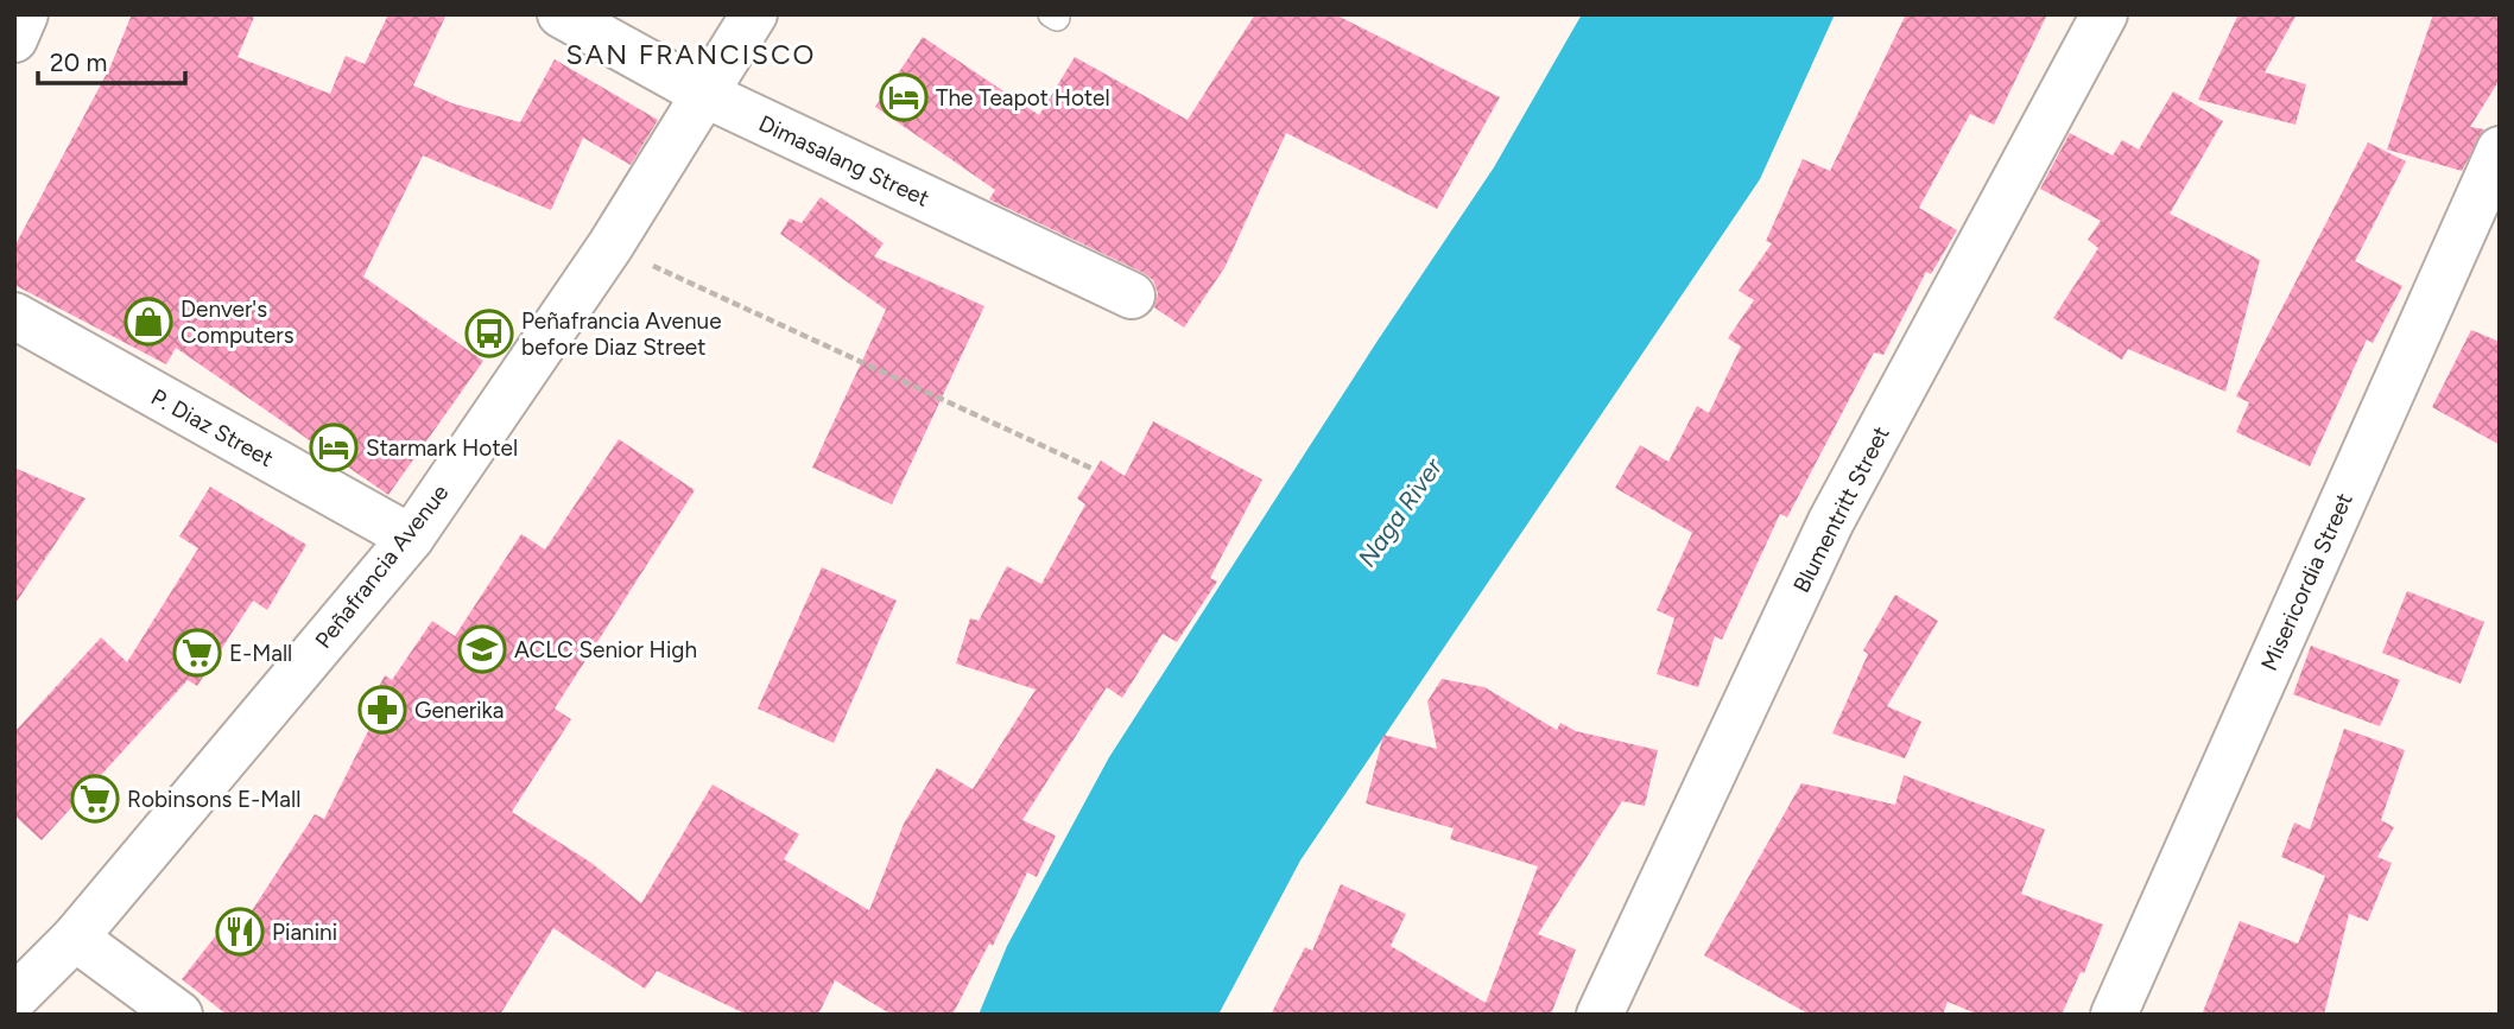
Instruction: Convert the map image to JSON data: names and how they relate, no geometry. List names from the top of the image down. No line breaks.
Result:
{"streets":{"main road":["Dimasalang Street","P. Diaz Street","Blumentritt Street","Peñafrancia Avenue","Misericordia Street"]},"crossings":[["Dimasalang Street","Peñafrancia Avenue"],["P. Diaz Street","Peñafrancia Avenue"]],"districts":["SAN FRANCISCO"],"water":["Naga River"],"places":{"hotel":["The Teapot Hotel","Starmark Hotel"],"shop":["Denver's Computers"],"bus stop":["Peñafrancia Avenue before Diaz Street"],"school or university":["ACLC Senior High"],"supermarket":["E-Mall","Robinsons E-Mall"],"pharmacy":["Generika"],"restaurant":["Pianini"]},"scale_bar":"20 m"}
